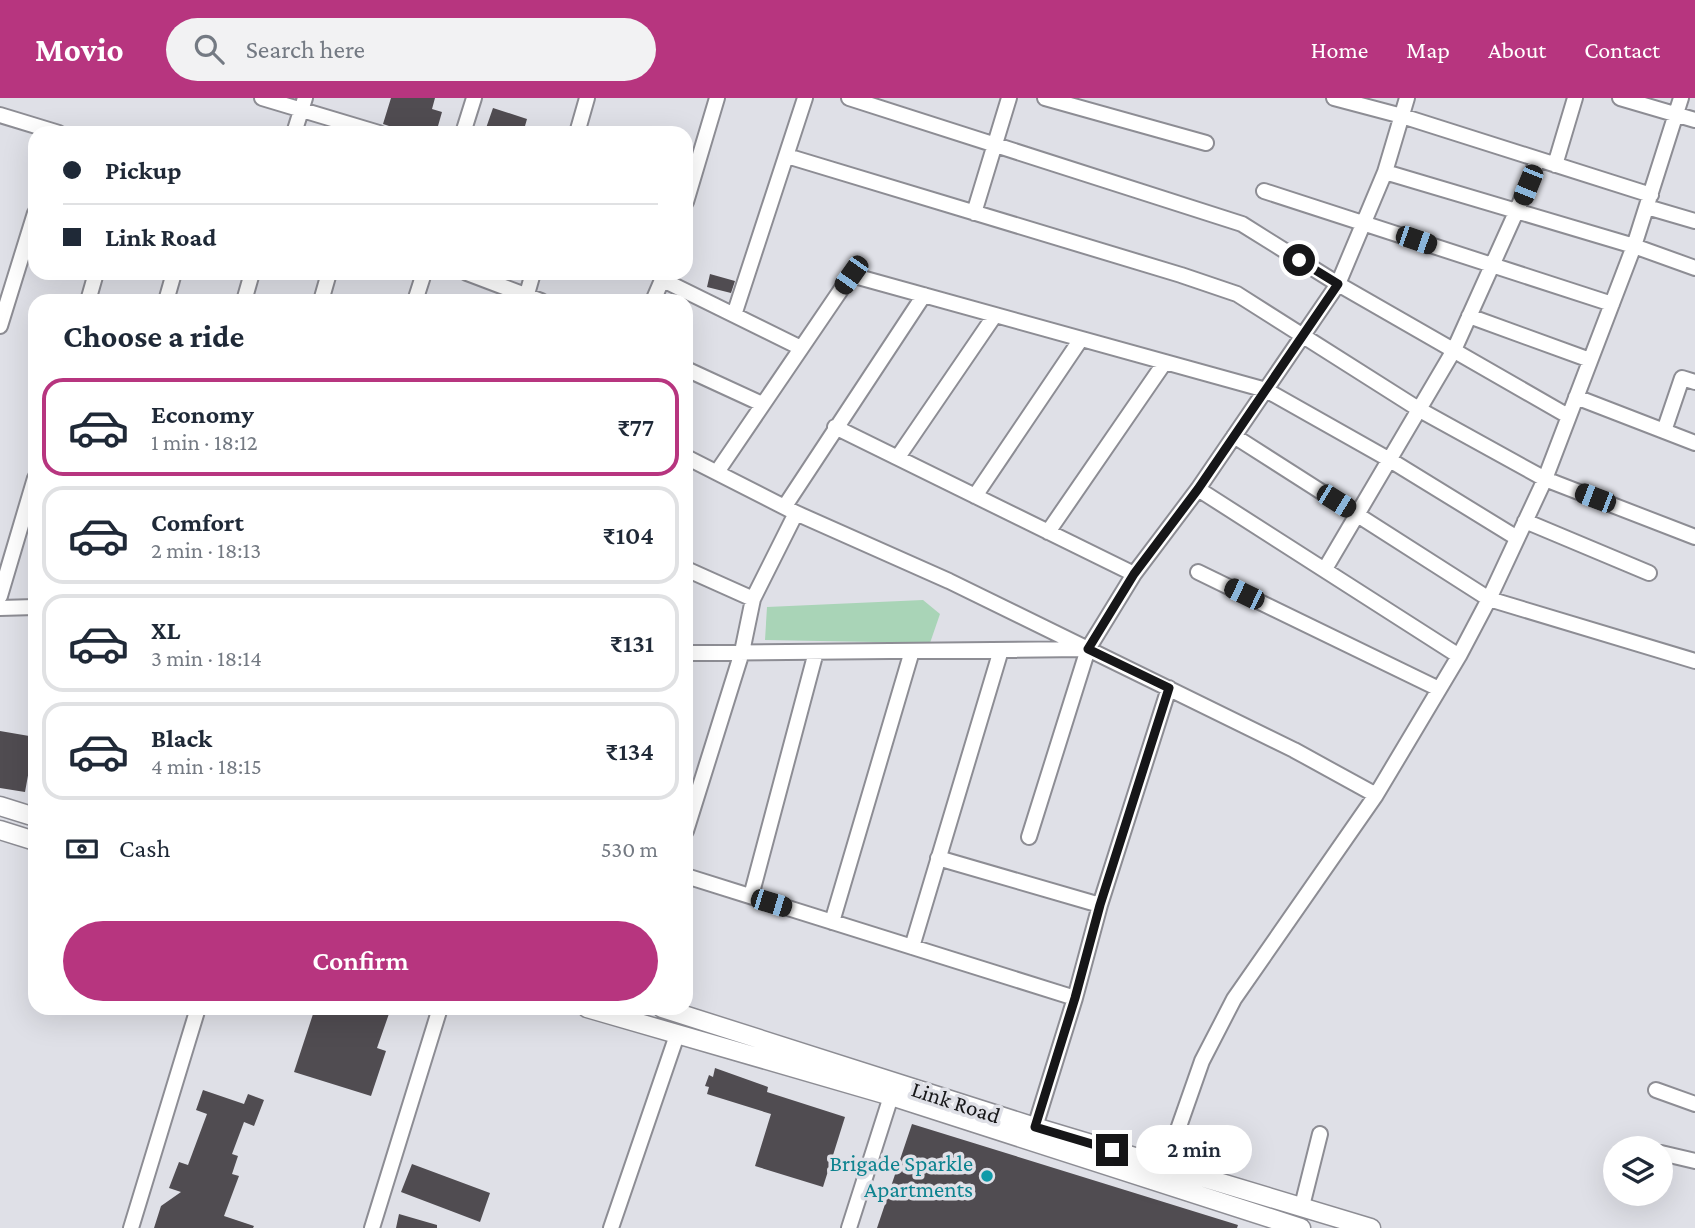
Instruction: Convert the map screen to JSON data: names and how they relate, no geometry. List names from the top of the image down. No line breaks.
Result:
{"streets":{"main road":["Link Road"]},"places":["Brigade Sparkle Apartments"],"page":{"header":"Movio","search":"Search here","nav":["Home","Map","About","Contact"],"banner":["Pickup","Link Road"],"heading":"Choose a ride","list":[{"name":"Economy","note":"1 min · 18:12","value":"₹77"},{"name":"Comfort","note":"2 min · 18:13","value":"₹104"},{"name":"XL","note":"3 min · 18:14","value":"₹131"},{"name":"Black","note":"4 min · 18:15","value":"₹134"}],"pay":["Cash","530 m"],"buttons":"Confirm","bubble":"2 min"}}
